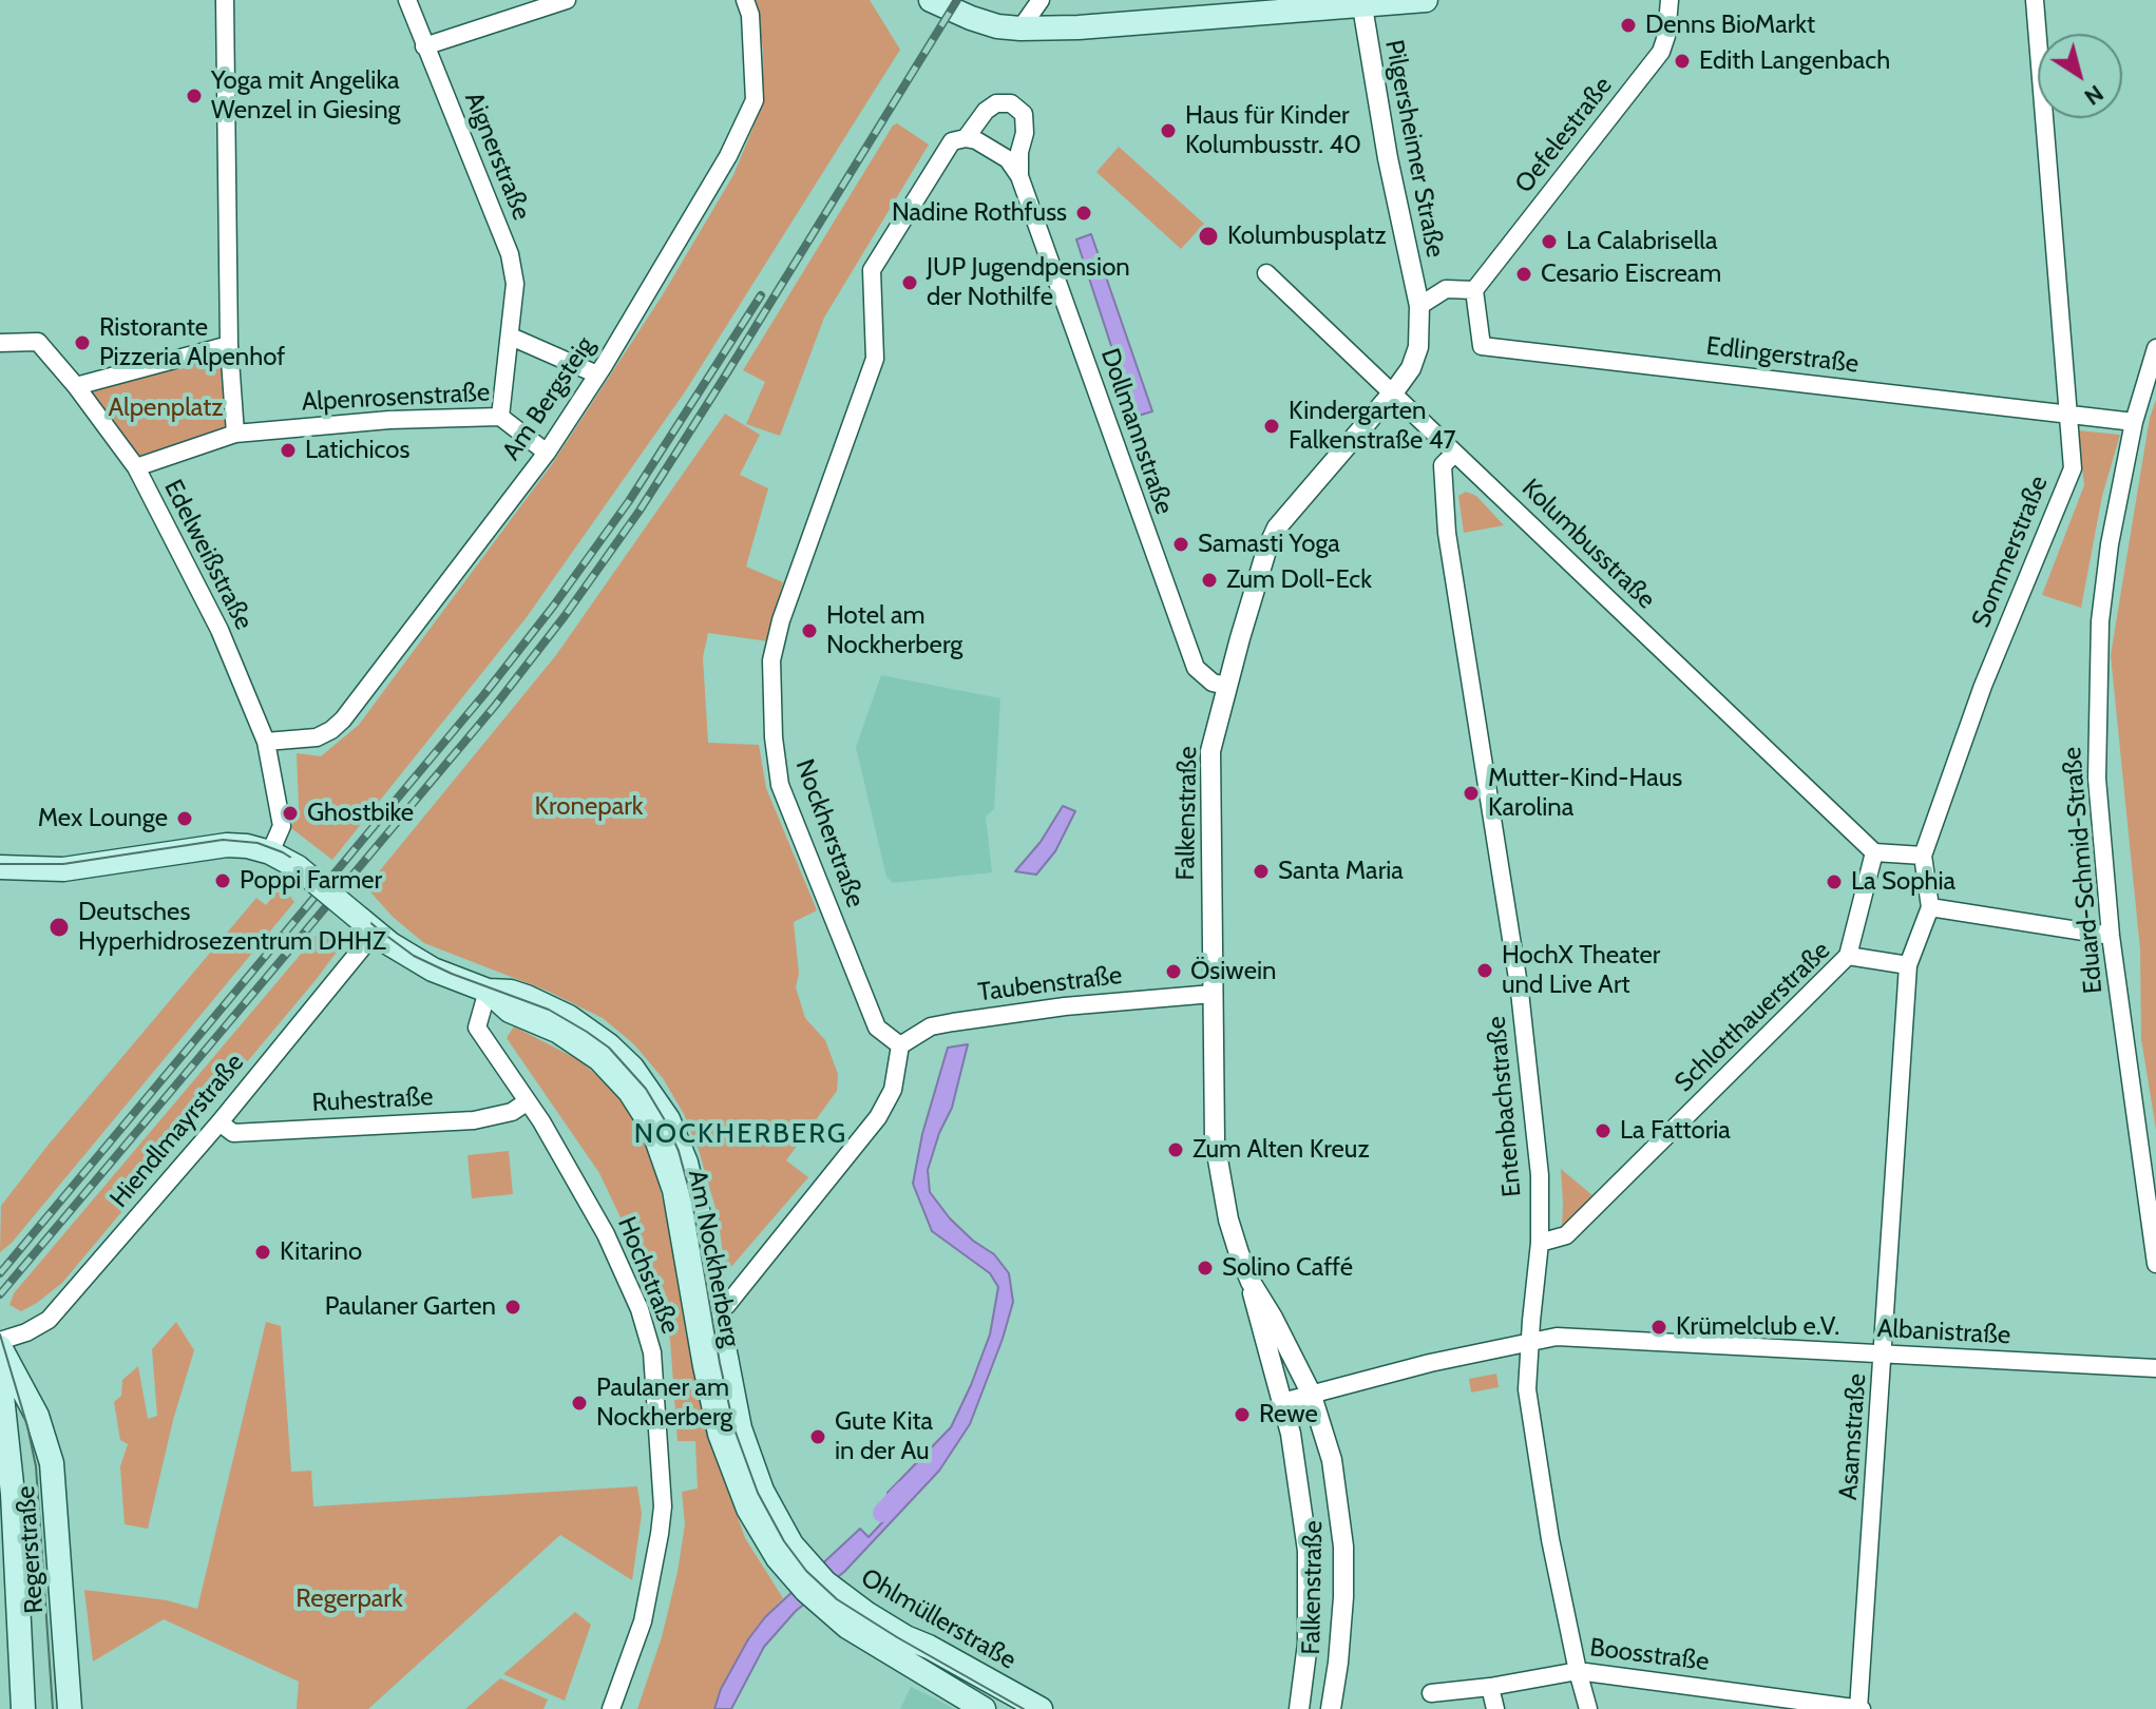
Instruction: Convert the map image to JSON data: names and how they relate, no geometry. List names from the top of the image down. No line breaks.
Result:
{"streets":{"main road":["Am Nockherberg","Regerstraße","Ohlmüllerstraße"],"street":["Oefelestraße","Pilgersheimer Straße","Aignerstraße","Edlingerstraße","Alpenrosenstraße","Am Bergsteig","Dollmannstraße","Kolumbusstraße","Sommerstraße","Edelweißstraße","Falkenstraße","Nockherstraße","Eduard-Schmid-Straße","Taubenstraße","Schlotthauerstraße","Ruhestraße","Entenbachstraße","Hiendlmayrstraße","Hochstraße","Albanistraße","Asamstraße","Boosstraße"]},"crossings":[["Oefelestraße","Edlingerstraße"],["Pilgersheimer Straße","Kolumbusstraße"],["Pilgersheimer Straße","Falkenstraße"],["Aignerstraße","Alpenrosenstraße"],["Edlingerstraße","Sommerstraße"],["Edlingerstraße","Eduard-Schmid-Straße"],["Alpenrosenstraße","Am Bergsteig"],["Am Bergsteig","Edelweißstraße"],["Dollmannstraße","Falkenstraße"],["Dollmannstraße","Nockherstraße"],["Kolumbusstraße","Falkenstraße"],["Kolumbusstraße","Entenbachstraße"],["Edelweißstraße","Am Nockherberg"],["Falkenstraße","Taubenstraße"],["Falkenstraße","Albanistraße"],["Nockherstraße","Taubenstraße"],["Schlotthauerstraße","Entenbachstraße"],["Schlotthauerstraße","Asamstraße"],["Ruhestraße","Hiendlmayrstraße"],["Ruhestraße","Hochstraße"],["Entenbachstraße","Albanistraße"],["Entenbachstraße","Boosstraße"],["Hiendlmayrstraße","Am Nockherberg"],["Am Nockherberg","Hochstraße"],["Am Nockherberg","Ohlmüllerstraße"],["Albanistraße","Asamstraße"],["Asamstraße","Boosstraße"]],"districts":["NOCKHERBERG"],"parks":["Alpenplatz","Kronepark","Regerpark"],"places":["Denns BioMarkt","Edith Langenbach","Yoga mit Angelika Wenzel in Giesing","Haus für Kinder Kolumbusstr. 40","Nadine Rothfuss","Kolumbusplatz","La Calabrisella","Cesario Eiscream","JUP Jugendpension der Nothilfe","Ristorante Pizzeria Alpenhof","Kindergarten Falkenstraße 47","Latichicos","Samasti Yoga","Zum Doll-Eck","Hotel am Nockherberg","Mutter-Kind-Haus Karolina","Ghostbike","Mex Lounge","Santa Maria","Poppi Farmer","La Sophia","Deutsches Hyperhidrosezentrum DHHZ","HochX Theater und Live Art","Ösiwein","La Fattoria","Zum Alten Kreuz","Kitarino","Solino Caffé","Paulaner Garten","Krümelclub e.V.","Paulaner am Nockherberg","Rewe","Gute Kita in der Au"],"north":"bottom right"}
